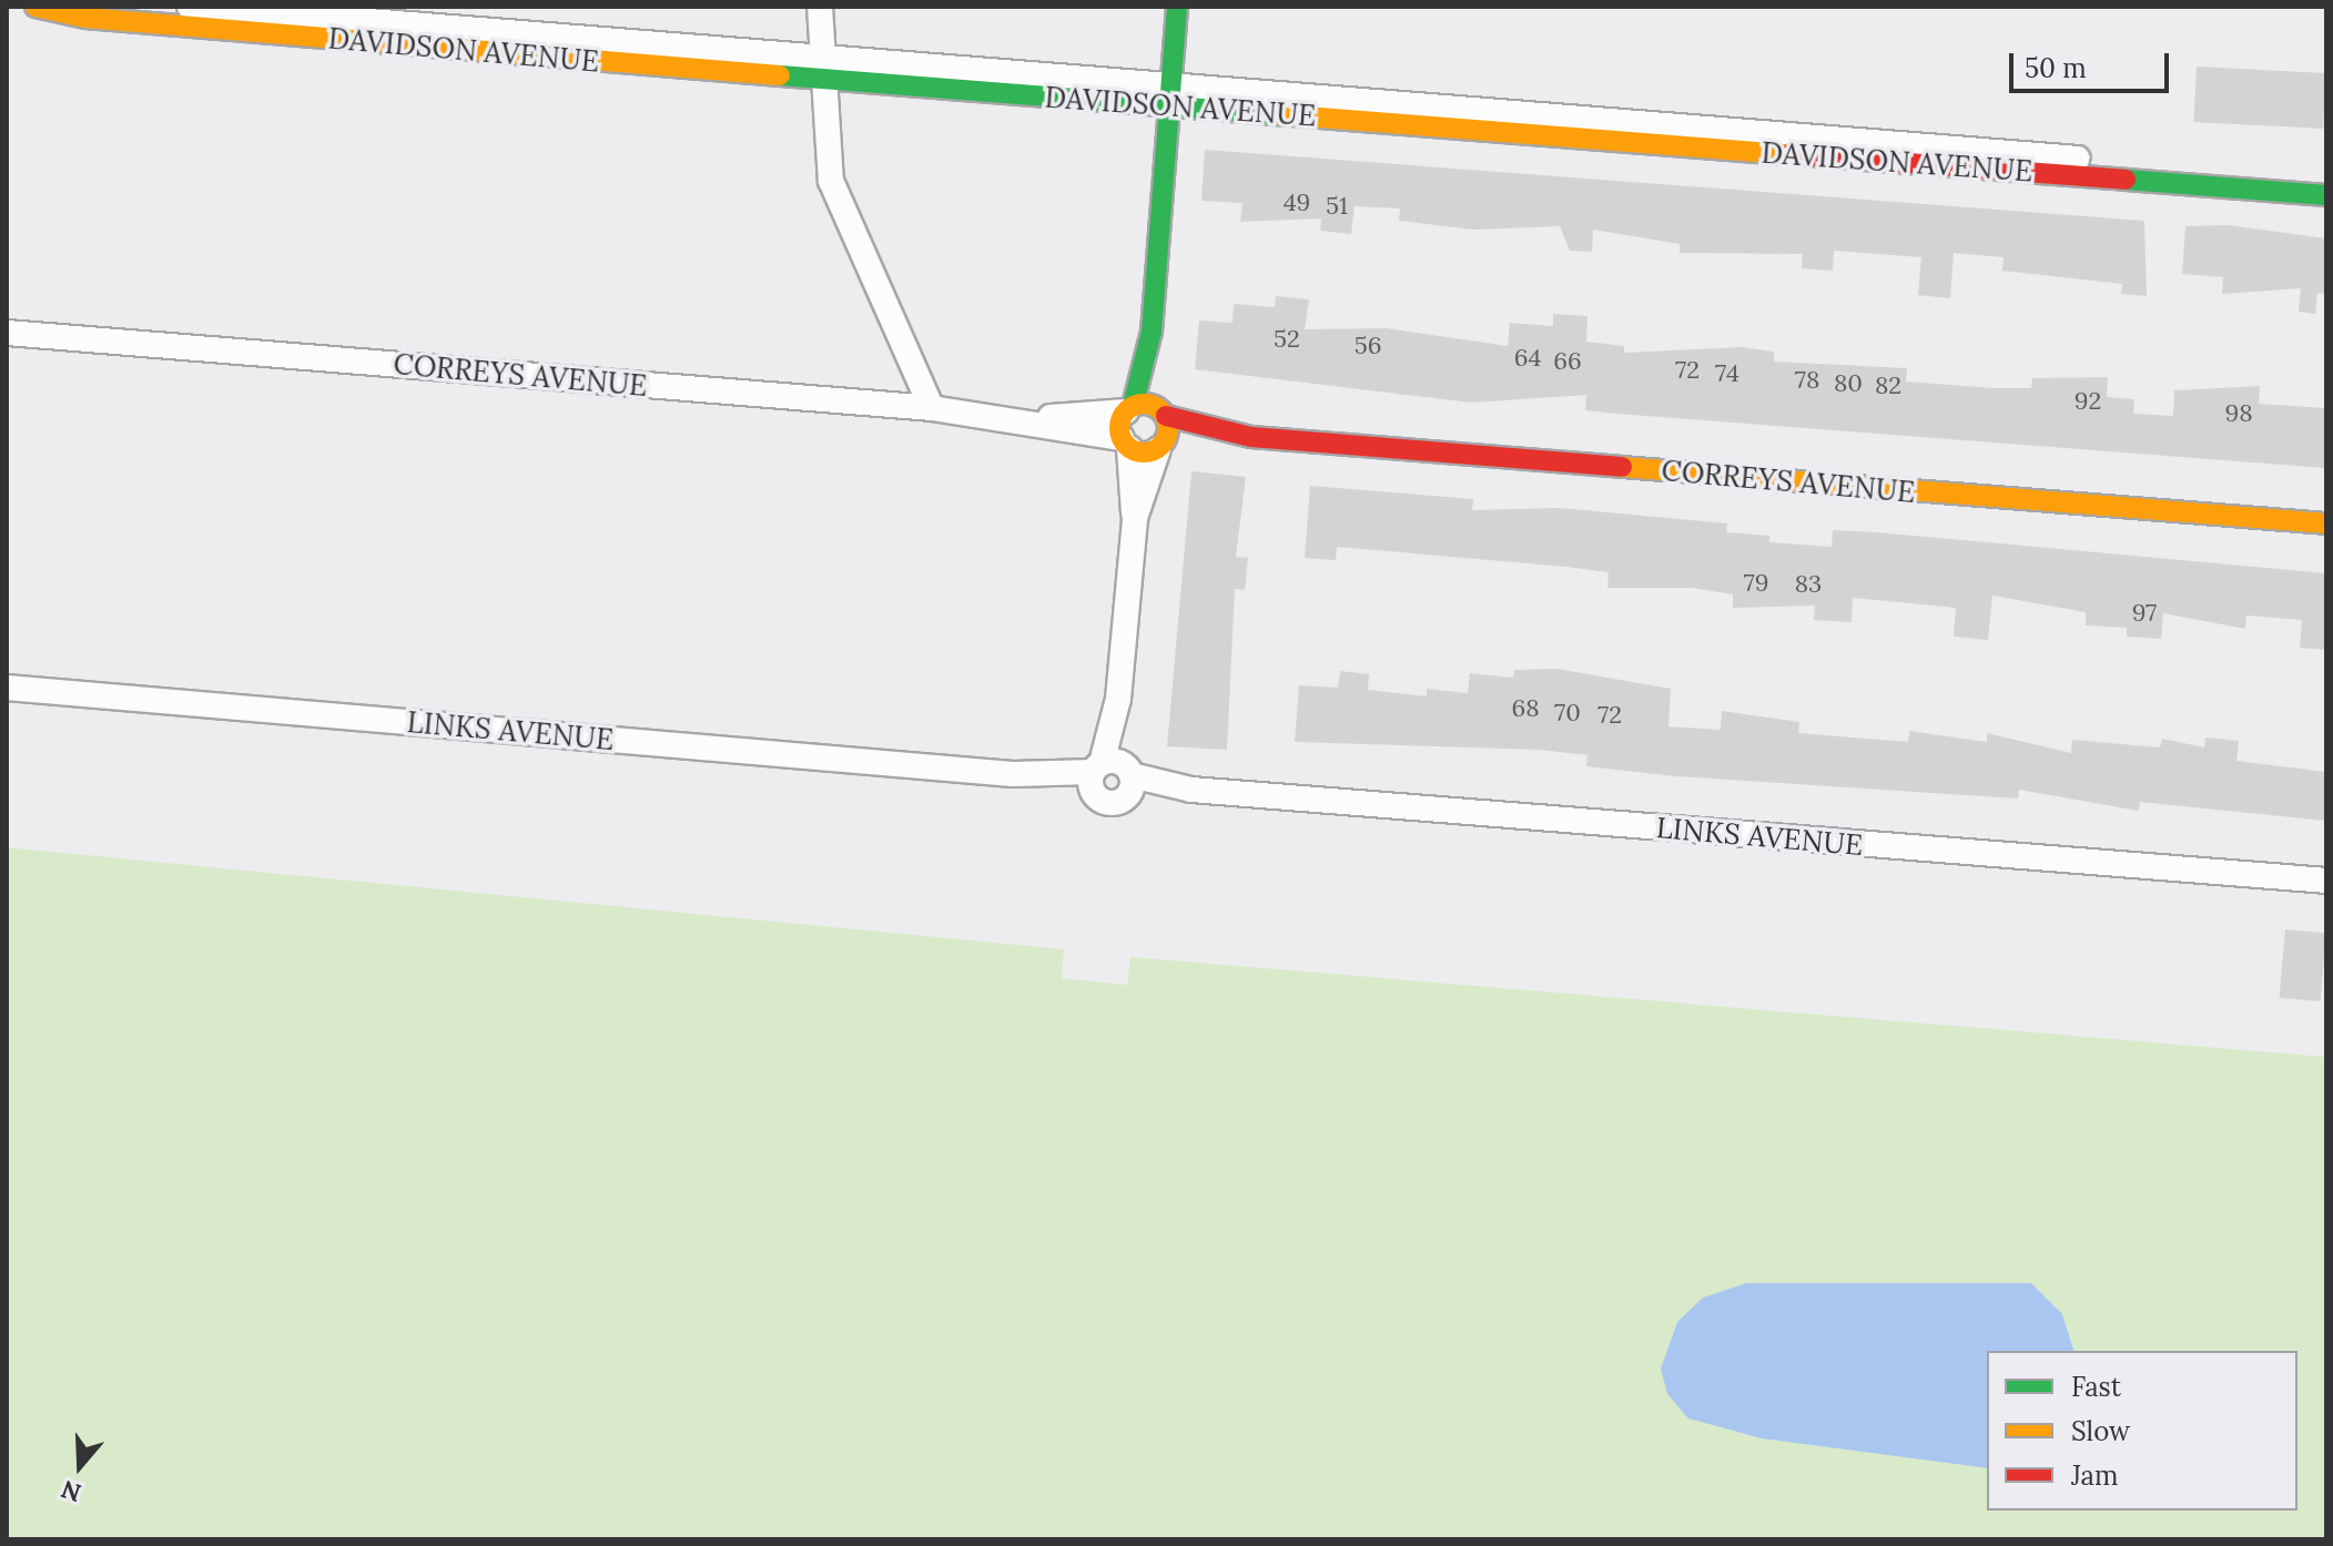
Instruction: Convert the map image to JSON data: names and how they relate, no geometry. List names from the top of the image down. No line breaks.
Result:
{"streets":{"street":["DAVIDSON AVENUE","CORREYS AVENUE","LINKS AVENUE"]},"house_numbers":["49","51","52","56","64","66","72","74","78","80","82","92","98","79","83","97","68","70","72"],"legend":["Fast","Slow","Jam"],"scale_bar":"50 m","north":"bottom"}
